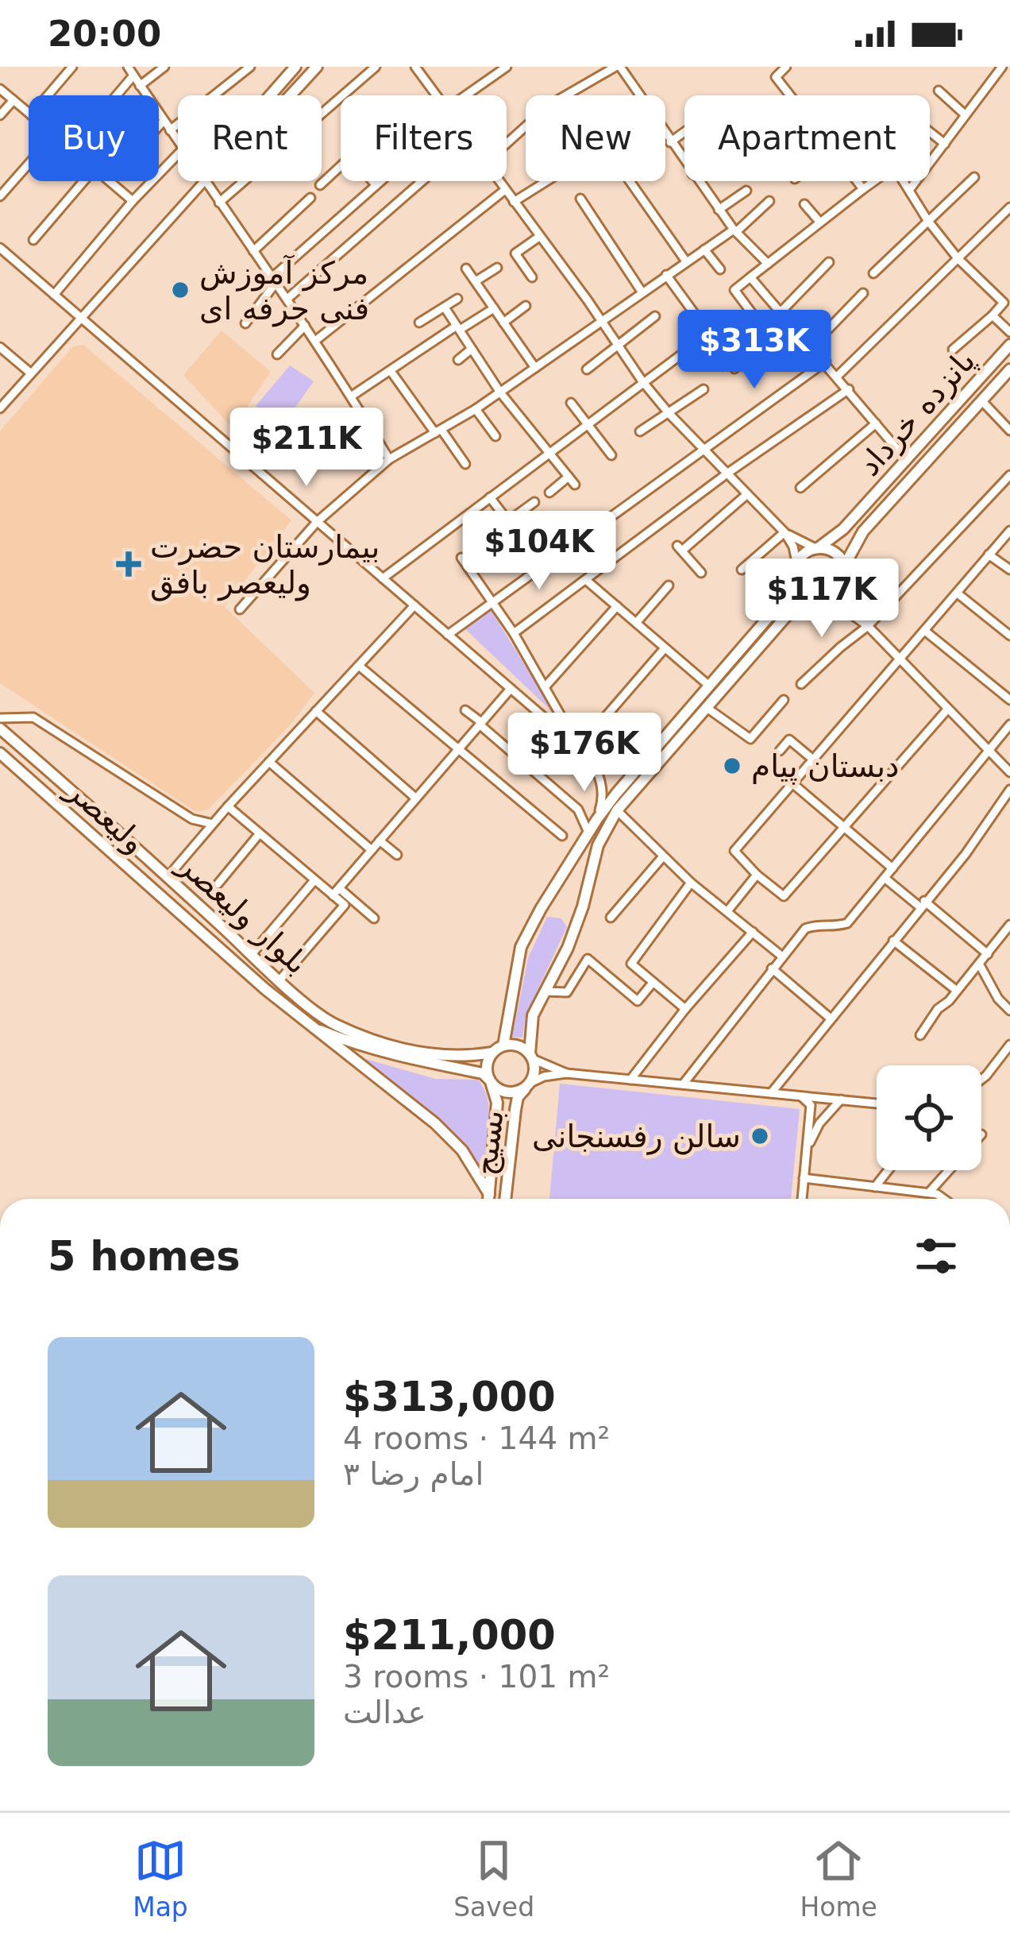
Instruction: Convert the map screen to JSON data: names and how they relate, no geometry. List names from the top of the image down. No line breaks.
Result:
{"streets":{"main road":["پانزده خرداد","ولیعصر","بلوار ولیعصر","بسیج"]},"crossings":[["ولیعصر","بلوار ولیعصر"],["ولیعصر","بسیج"],["بلوار ولیعصر","بسیج"]],"places":{"other":["مرکز آموزش فنی حرفه ای","دبستان پیام","سالن رفسنجانی"],"health":["بیمارستان حضرت ولیعصر بافق"]},"page":{"status":"20:00","chip":["Buy","Rent","Filters","New","Apartment"],"price":["$313K","$211K","$104K","$117K","$176K"],"heading":"5 homes","list":[{"name":"$313,000","note":"4 rooms · 144 m² · امام رضا ۳"},{"name":"$211,000","note":"3 rooms · 101 m² · عدالت"}],"tabs":["Map","Saved","Home"]}}
